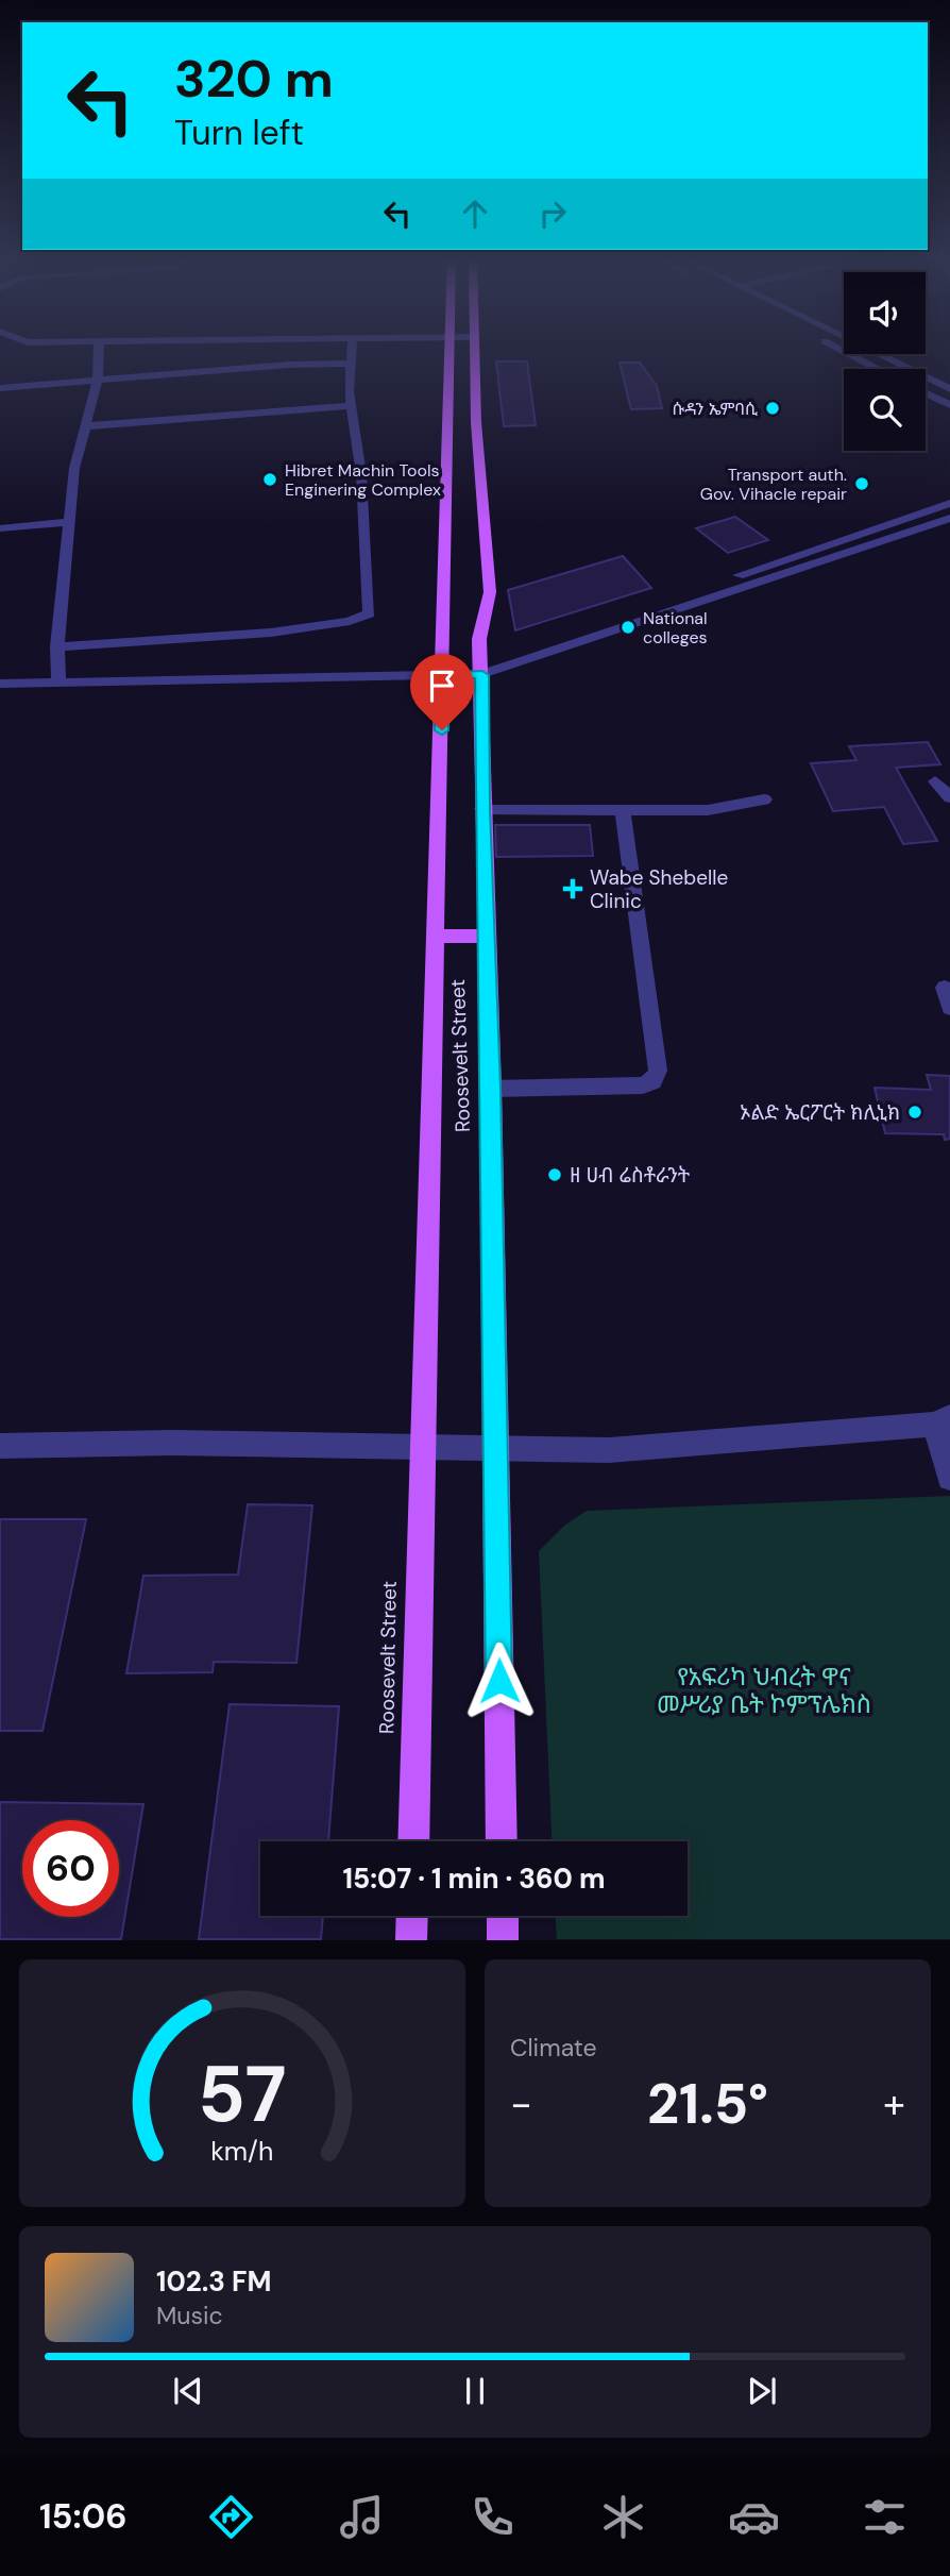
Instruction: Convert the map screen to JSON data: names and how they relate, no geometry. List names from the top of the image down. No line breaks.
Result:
{"streets":{"main road":["Roosevelt Street"]},"parks":["የአፍሪካ ህብረት ዋና መሥሪያ ቤት ኮምፕሌክስ"],"places":{"other":["ሱዳን ኤምባሲ","Hibret Machin Tools Enginering Complex","Transport auth. Gov. Vihacle repair","National colleges","ኦልድ ኤርፖርት ክሊኒክ","ዘ ሀብ ሬስቶራንት"],"health":["Wabe Shebelle Clinic"]},"page":{"turn":["320 m","Turn left"],"limit":"60","trip":"15:07 · 1 min · 360 m","tile":"Climate","heat":["−","21.5°","+"],"song":["102.3 FM","Music"],"tabs":"15:06","gauge":["57","km/h"]}}
